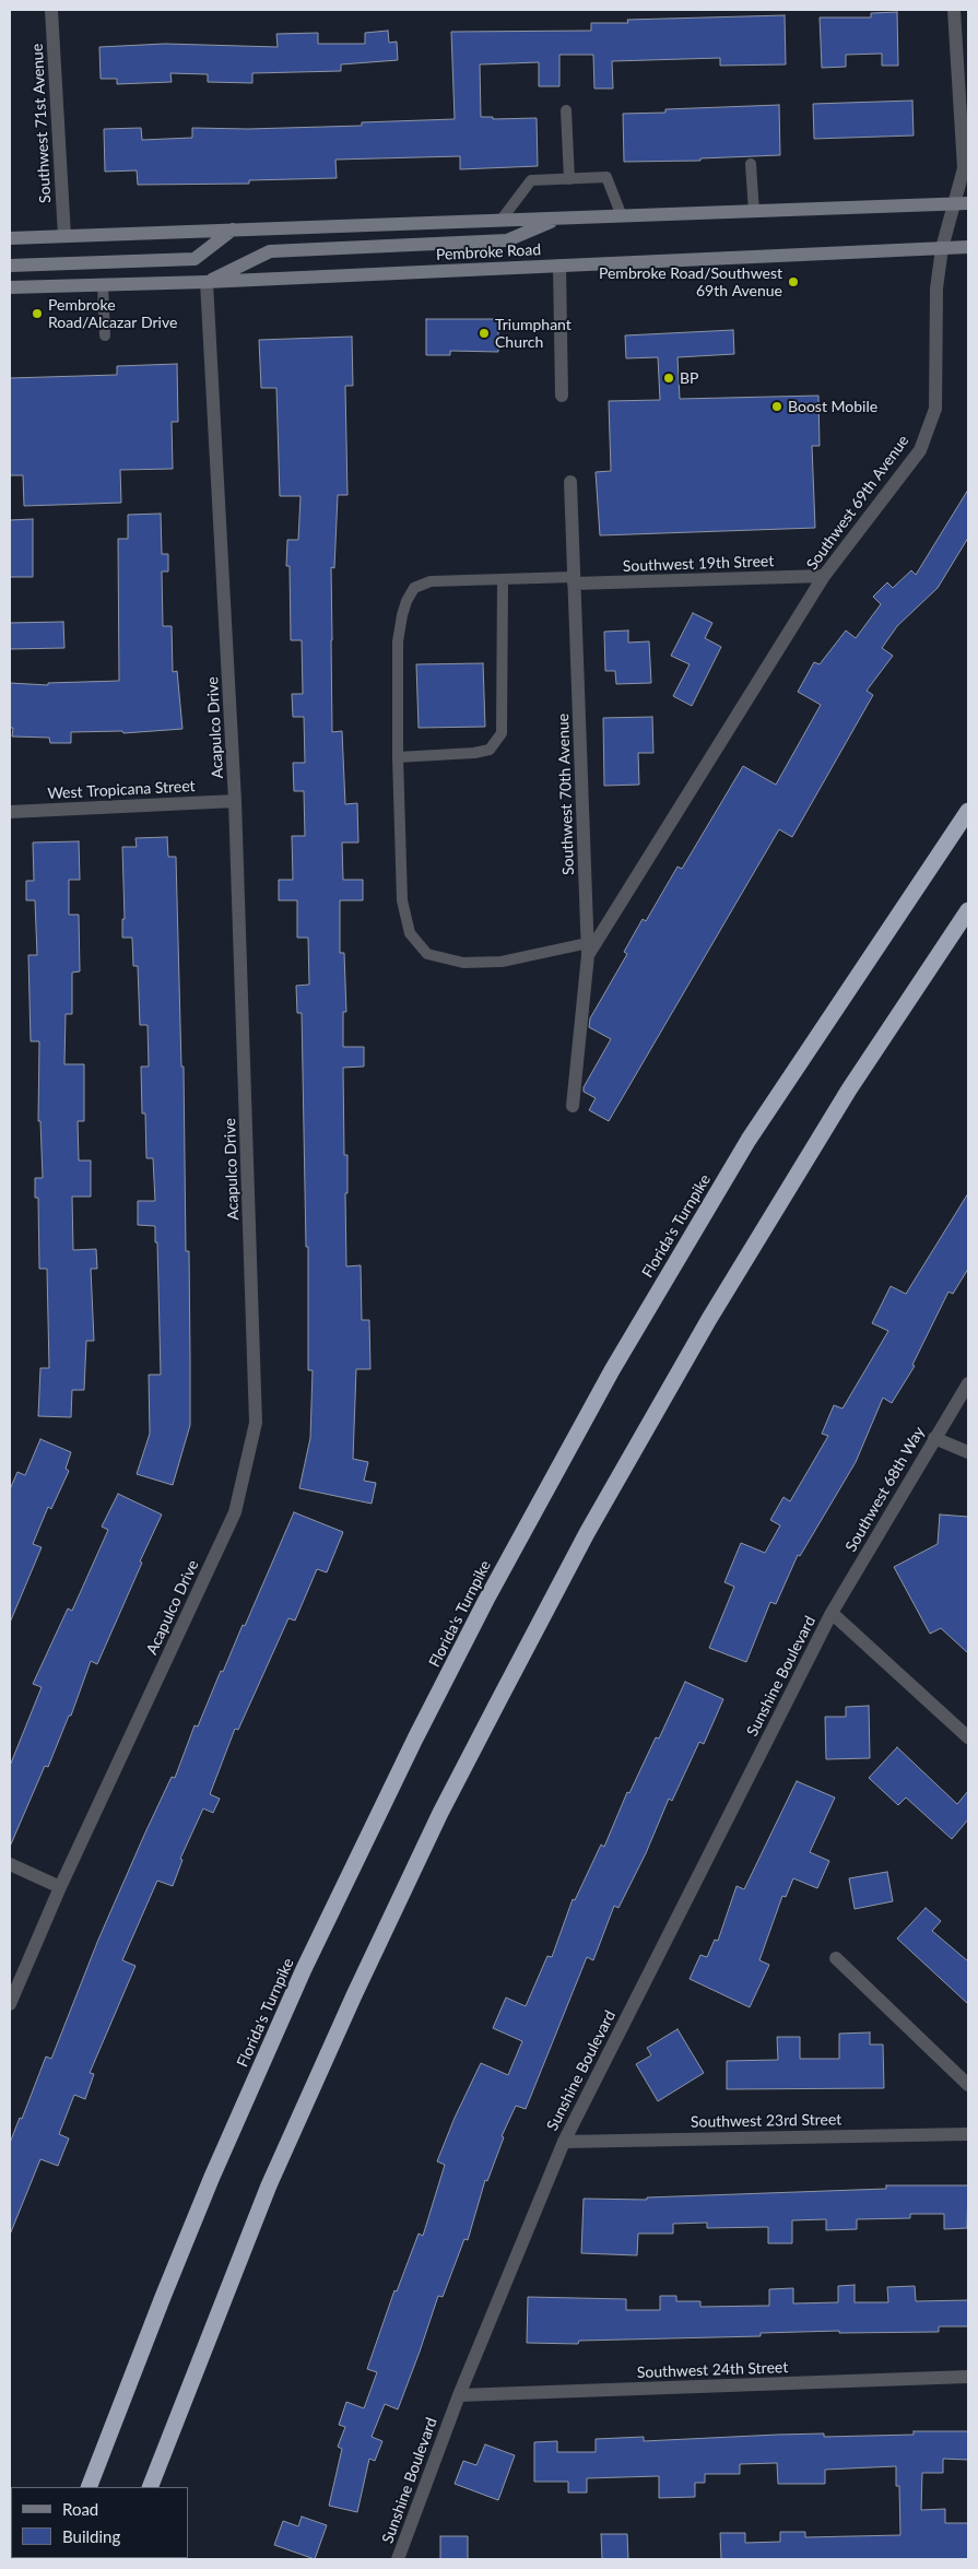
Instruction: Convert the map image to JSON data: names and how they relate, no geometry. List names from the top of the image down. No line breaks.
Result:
{"streets":{"highway":["Florida's Turnpike"],"main road":["Pembroke Road"],"street":["Southwest 71st Avenue","Southwest 69th Avenue","Southwest 19th Street","Acapulco Drive","West Tropicana Street","Southwest 70th Avenue","Southwest 68th Way","Sunshine Boulevard","Southwest 23rd Street","Southwest 24th Street"]},"crossings":[["Southwest 71st Avenue","Pembroke Road"],["Pembroke Road","Southwest 69th Avenue"],["Pembroke Road","Acapulco Drive"],["Southwest 69th Avenue","Southwest 19th Street"],["Southwest 69th Avenue","Southwest 70th Avenue"],["Southwest 19th Street","Southwest 70th Avenue"],["Acapulco Drive","West Tropicana Street"],["Southwest 68th Way","Sunshine Boulevard"],["Sunshine Boulevard","Southwest 23rd Street"],["Sunshine Boulevard","Southwest 24th Street"]],"places":["Pembroke Road/Southwest 69th Avenue","Pembroke Road/Alcazar Drive","Triumphant Church","BP","Boost Mobile"],"legend":["Road","Building"]}
